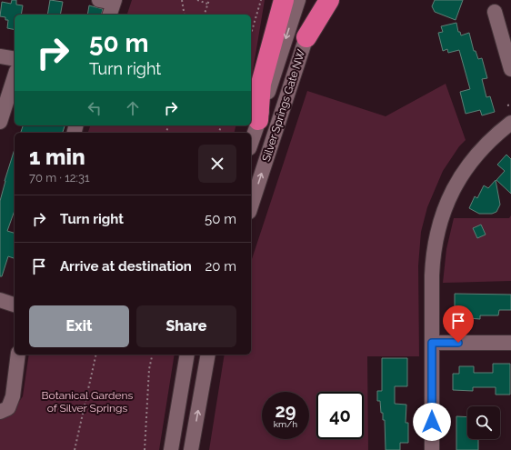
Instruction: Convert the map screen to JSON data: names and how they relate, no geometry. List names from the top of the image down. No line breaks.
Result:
{"streets":{"street":["Silver Springs Gate NW"]},"parks":["Botanical Gardens of Silver Springs"],"page":{"turn":["50 m","Turn right"],"heading":["1 min","70 m · 12:31"],"list":[{"name":"Turn right","value":"50 m"},{"name":"Arrive at destination","value":"20 m"}],"buttons":["Exit","Share"],"speed":"29 km/h","limit":"40"}}
